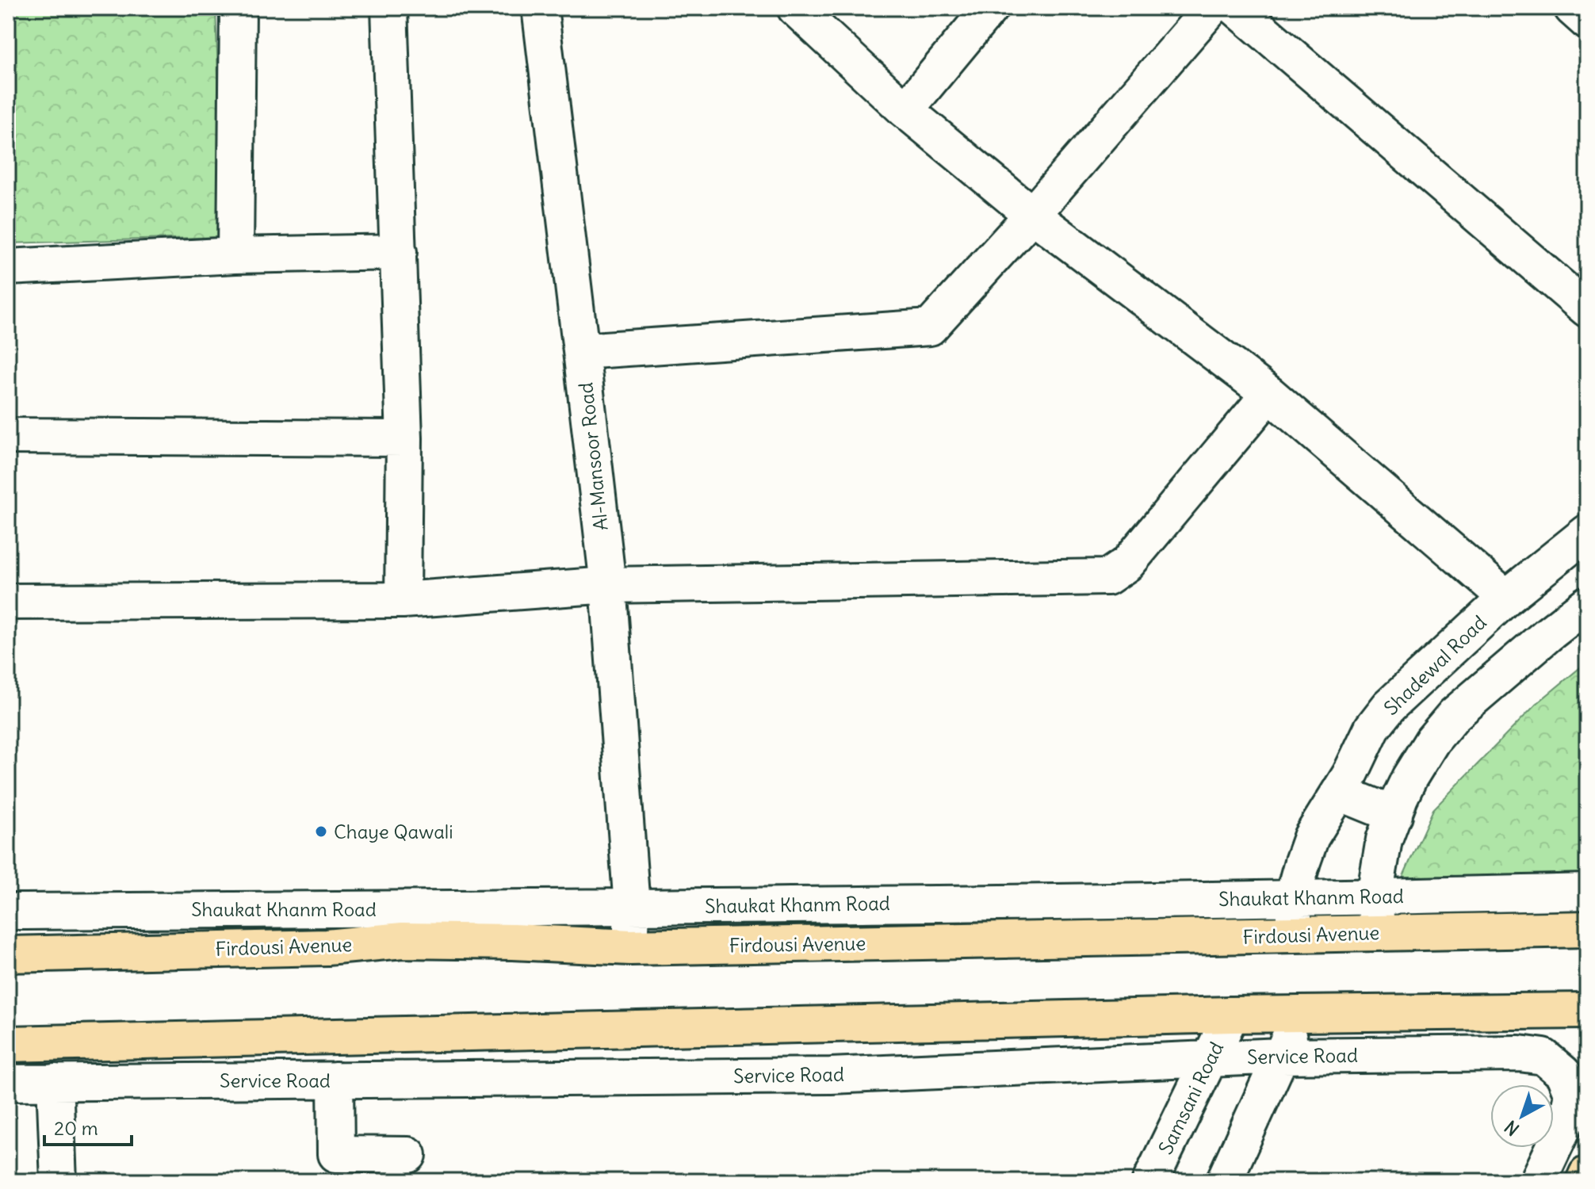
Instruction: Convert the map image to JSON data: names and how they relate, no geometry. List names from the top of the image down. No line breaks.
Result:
{"streets":{"main road":["Firdousi Avenue"],"street":["Al-Mansoor Road","Shadewal Road","Shaukat Khanm Road","Service Road","Samsani Road"]},"crossings":[["Al-Mansoor Road","Shaukat Khanm Road"],["Al-Mansoor Road","Firdousi Avenue"],["Shadewal Road","Shaukat Khanm Road"],["Shadewal Road","Firdousi Avenue"],["Service Road","Samsani Road"]],"places":["Chaye Qawali"],"scale_bar":"20 m","north":"bottom left"}
